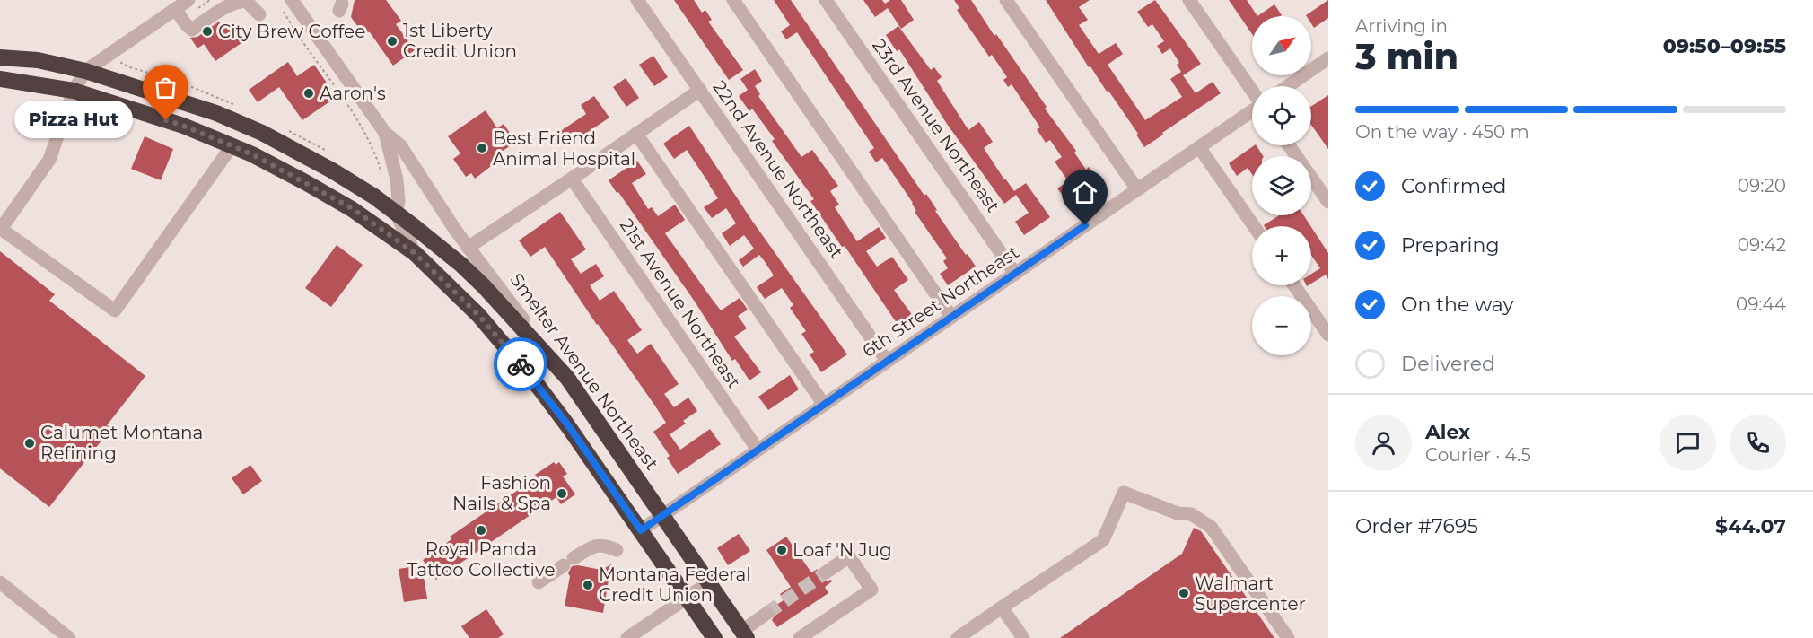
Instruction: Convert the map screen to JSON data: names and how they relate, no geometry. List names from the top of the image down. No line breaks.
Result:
{"streets":{"highway":["Smelter Avenue Northeast"],"street":["23rd Avenue Northeast","22nd Avenue Northeast","6th Street Northeast","21st Avenue Northeast"]},"crossings":[["23rd Avenue Northeast","6th Street Northeast"],["22nd Avenue Northeast","6th Street Northeast"],["6th Street Northeast","21st Avenue Northeast"],["6th Street Northeast","Smelter Avenue Northeast"]],"places":["City Brew Coffee","1st Liberty Credit Union","Aaron's","Pizza Hut","Best Friend Animal Hospital","Calumet Montana Refining","Fashion Nails & Spa","Royal Panda Tattoo Collective","Loaf 'N Jug","Montana Federal Credit Union","Walmart Supercenter"],"north":"top right","page":{"heading":["3 min","Arriving in","09:50–09:55"],"panel":["Alex","Courier · 4.5","Order #7695","$44.07"],"map_buttons":["+","−"],"bar":"On the way · 450 m","bubble":"Pizza Hut","list":[["Confirmed","09:20"],["Preparing","09:42"],["On the way","09:44"],"Delivered"]}}
